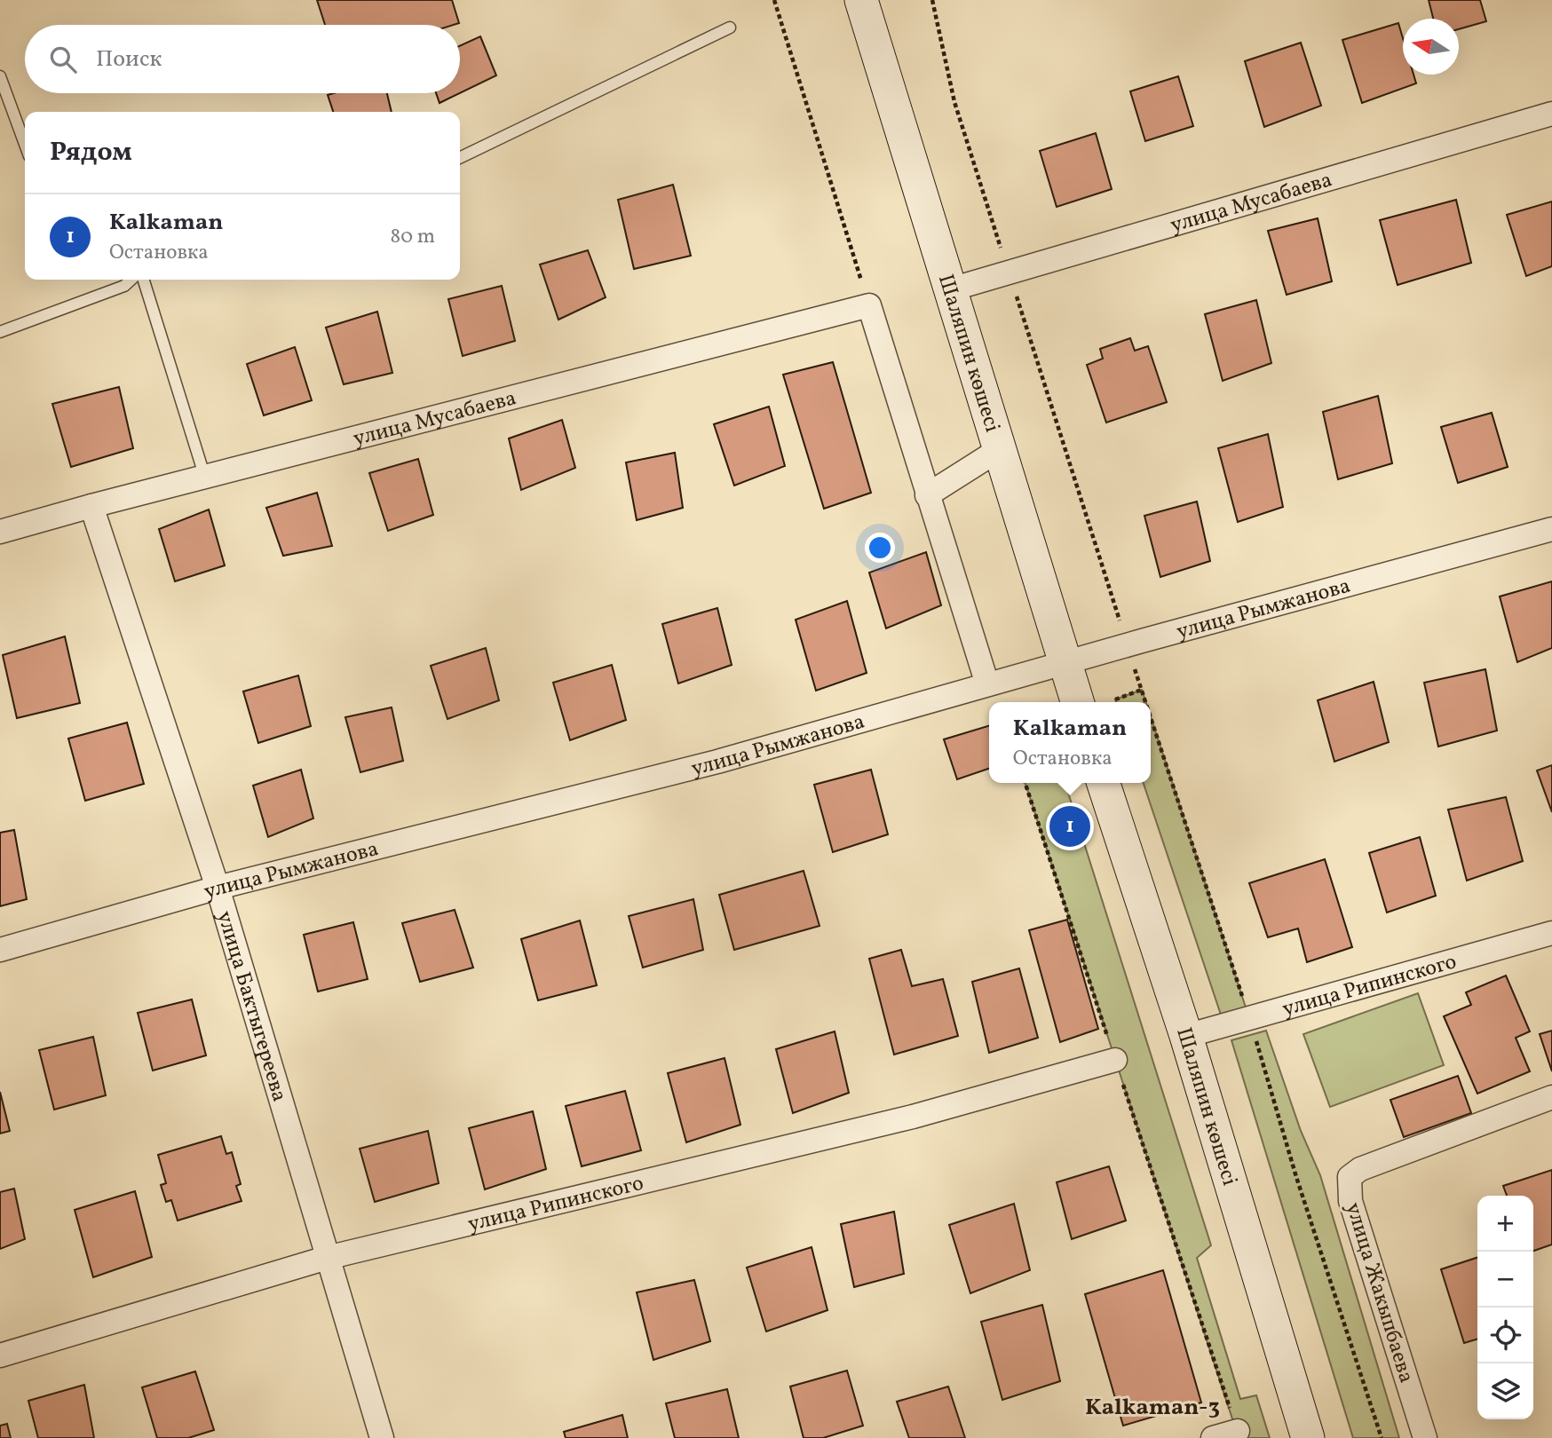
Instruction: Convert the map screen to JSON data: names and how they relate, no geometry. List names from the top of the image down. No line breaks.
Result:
{"streets":{"main road":["Шаляпин көшесі"],"street":["улица Мусабаева","улица Рымжанова","улица Рипинского","улица Бактыгереева","улица Жакыпбаева"]},"crossings":[["улица Мусабаева","Шаляпин көшесі"],["улица Мусабаева","улица Бактыгереева"],["Шаляпин көшесі","улица Рымжанова"],["Шаляпин көшесі","улица Рипинского"],["улица Рымжанова","улица Бактыгереева"],["улица Рипинского","улица Бактыгереева"]],"districts":["Kalkaman-3"],"north":"left","page":{"search":"Поиск","heading":"Рядом","list":[{"mark":"1","name":"Kalkaman","note":"Остановка","value":"80 m"}],"popup":["Kalkaman","Остановка"],"pins":"1","map_buttons":["+","−"]}}
